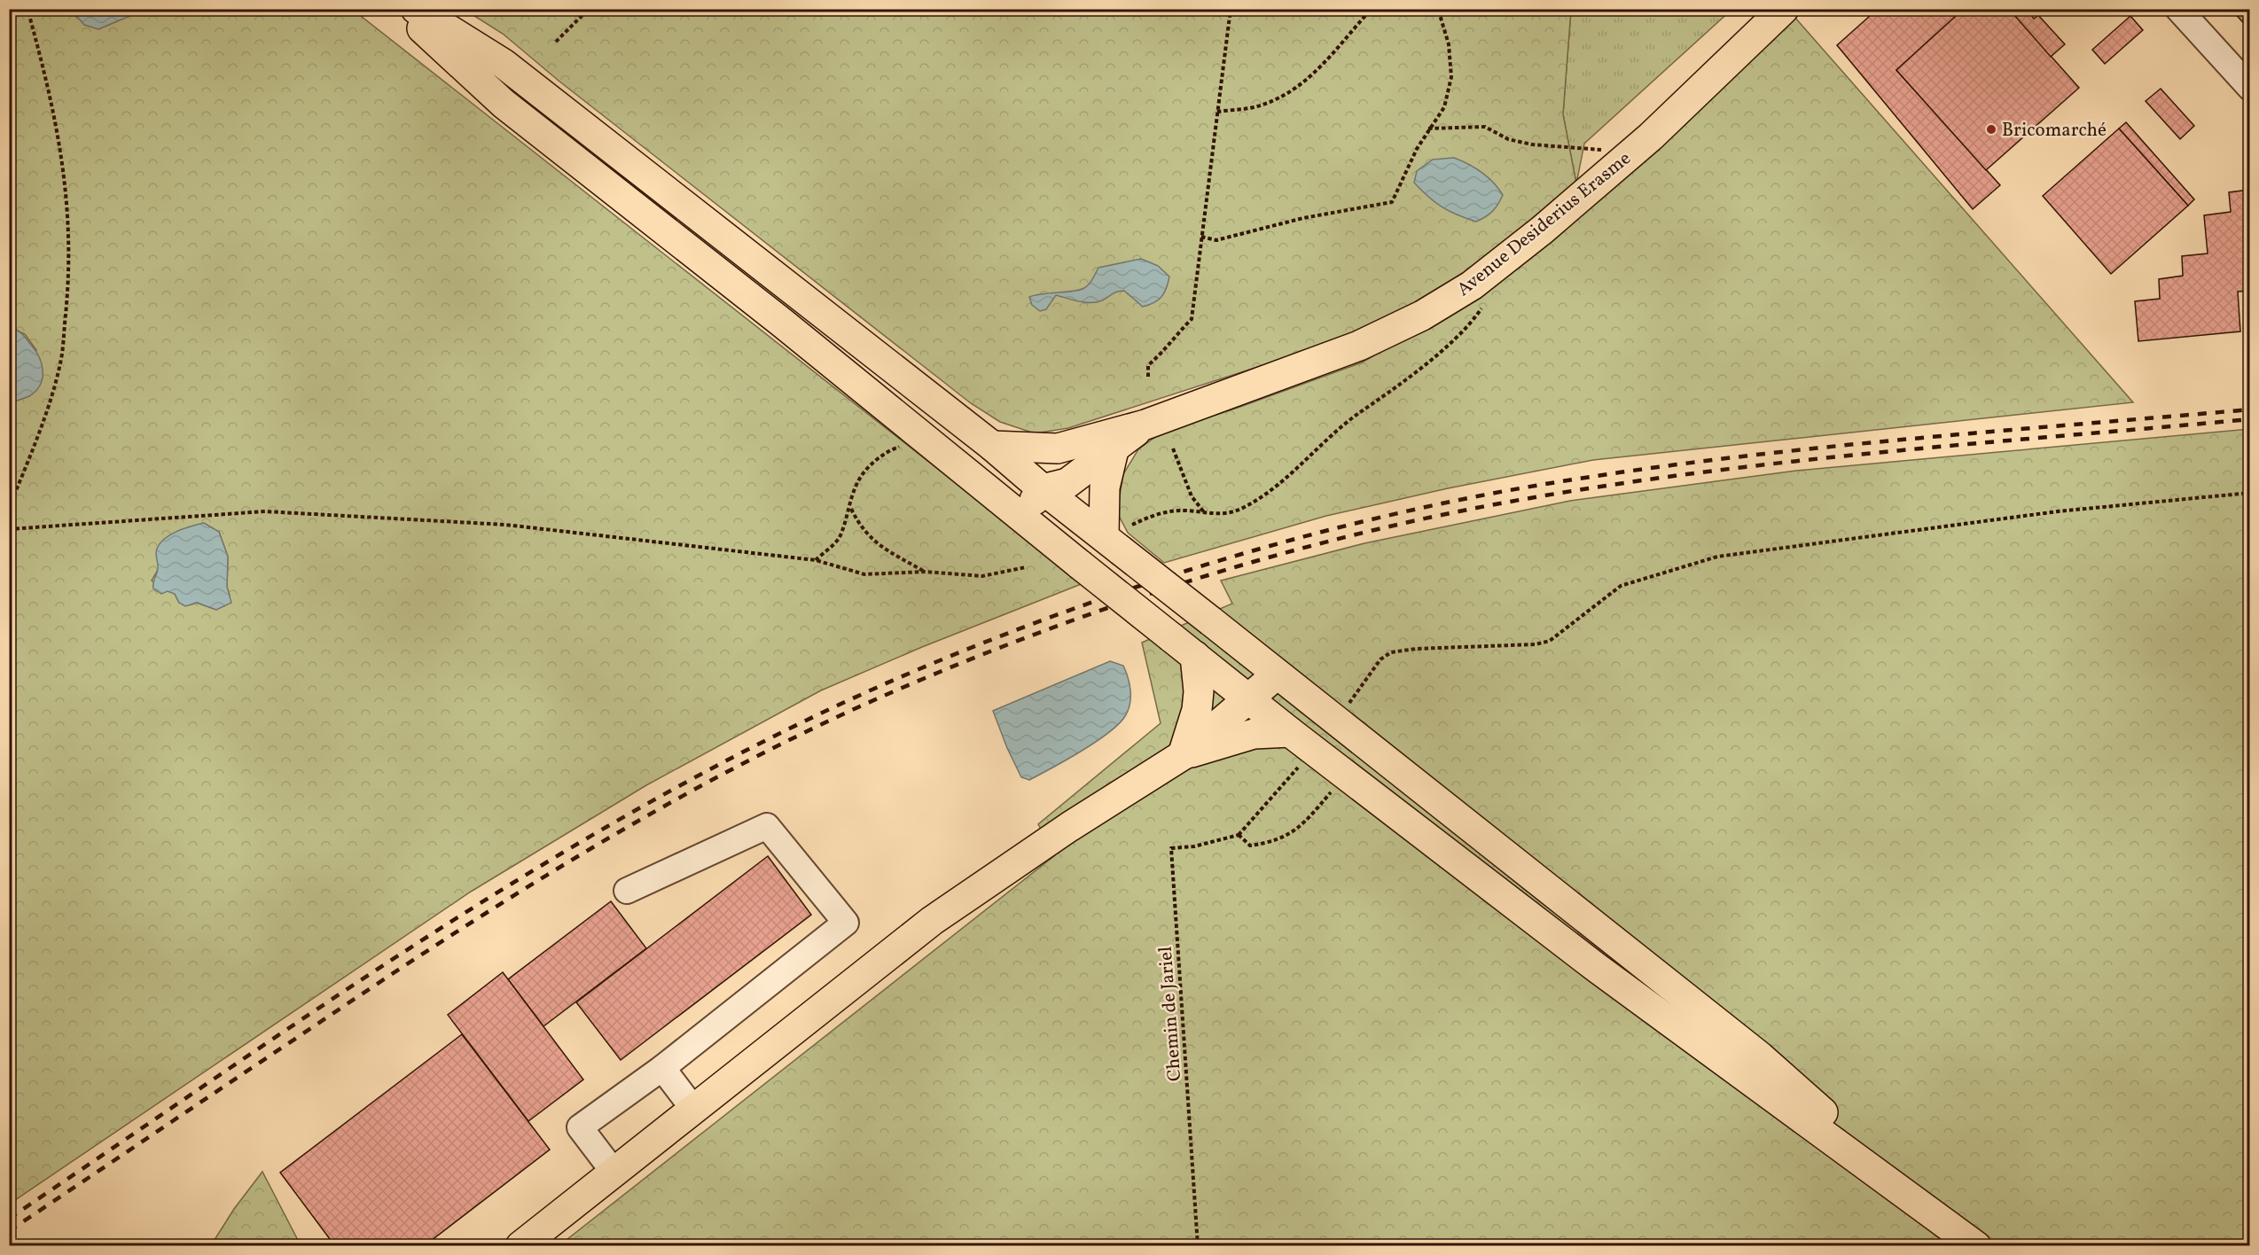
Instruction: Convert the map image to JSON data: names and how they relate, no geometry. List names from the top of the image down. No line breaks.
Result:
{"streets":{"main road":["Avenue Desiderius Erasme"],"path":["Chemin de Jariel"]},"places":["Bricomarché"]}
